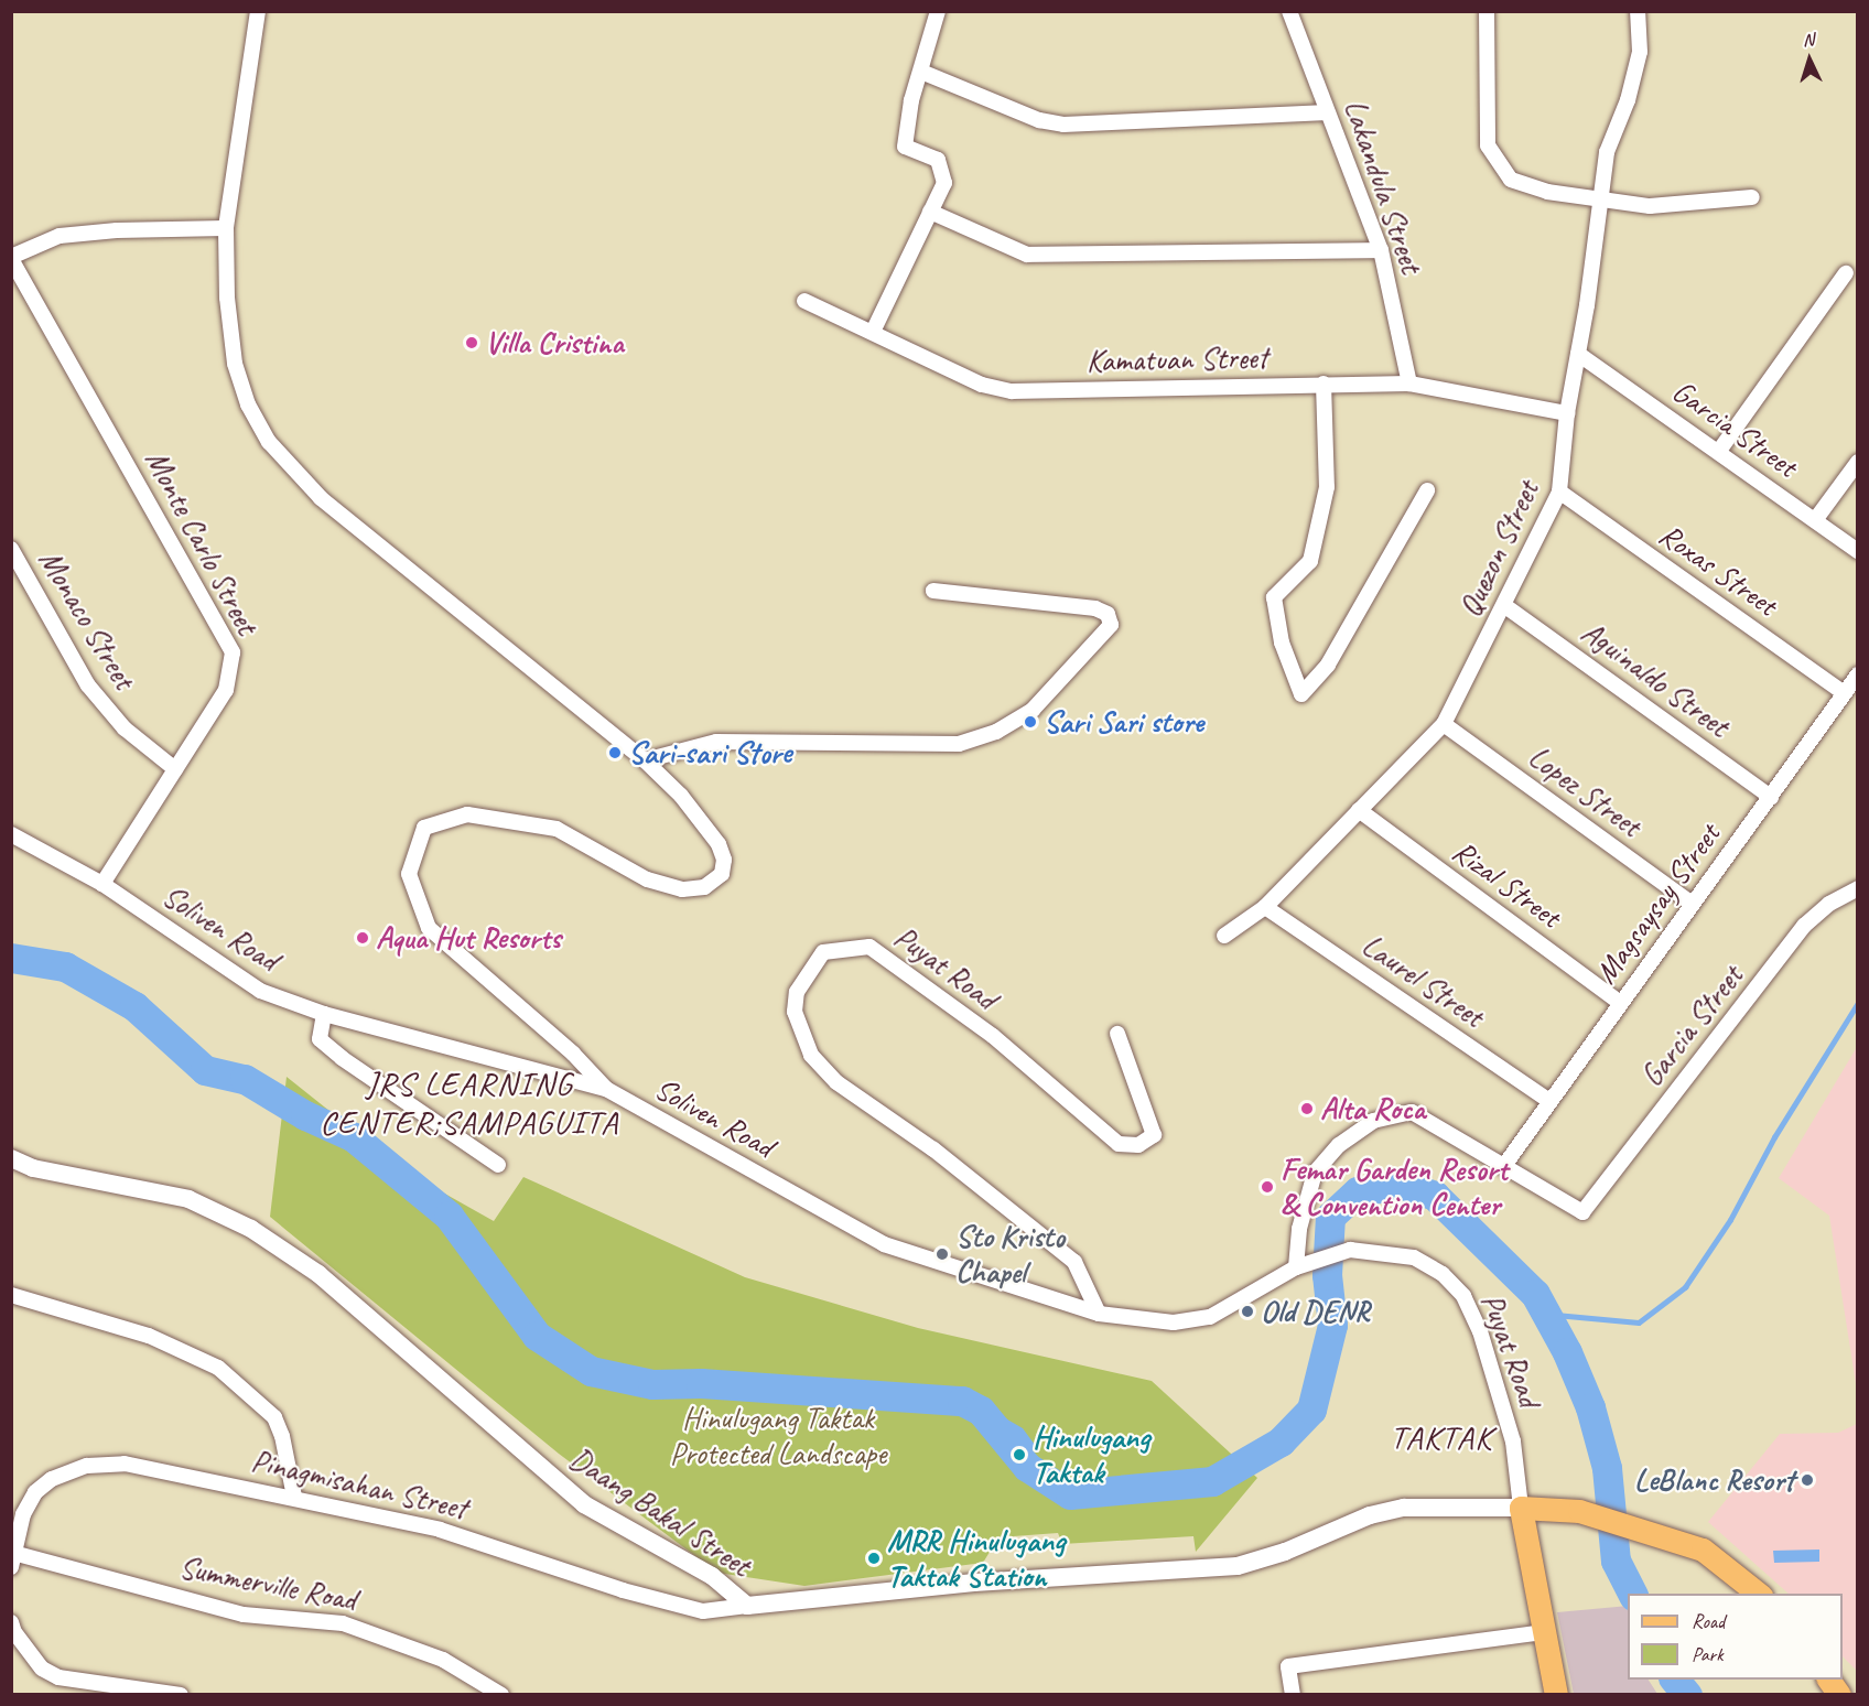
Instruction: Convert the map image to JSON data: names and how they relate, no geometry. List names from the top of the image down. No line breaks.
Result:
{"streets":{"street":["Lakandula Street","Kamatuan Street","Garcia Street","Monte Carlo Street","Quezon Street","Roxas Street","Monaco Street","Aguinaldo Street","Lopez Street","Rizal Street","Magsaysay Street","Soliven Road","Puyat Road","Laurel Street","Pinagmisahan Street","Daang Bakal Street","Summerville Road"]},"crossings":[["Lakandula Street","Kamatuan Street"],["Kamatuan Street","Quezon Street"],["Garcia Street","Quezon Street"],["Garcia Street","Magsaysay Street"],["Monte Carlo Street","Monaco Street"],["Monte Carlo Street","Soliven Road"],["Quezon Street","Roxas Street"],["Quezon Street","Aguinaldo Street"],["Quezon Street","Lopez Street"],["Quezon Street","Rizal Street"],["Quezon Street","Laurel Street"],["Roxas Street","Magsaysay Street"],["Aguinaldo Street","Magsaysay Street"],["Lopez Street","Magsaysay Street"],["Rizal Street","Magsaysay Street"],["Magsaysay Street","Laurel Street"],["Soliven Road","Puyat Road"],["Puyat Road","Daang Bakal Street"],["Pinagmisahan Street","Daang Bakal Street"],["Pinagmisahan Street","Summerville Road"]],"districts":["JRS LEARNING CENTER;SAMPAGUITA","TAKTAK"],"parks":["Hinulugang Taktak Protected Landscape"],"places":["Villa Cristina","Sari Sari store","Sari-sari Store","Aqua Hut Resorts","Alta Roca","Femar Garden Resort & Convention Center","Sto Kristo Chapel","Old DENR","Hinulugang Taktak","LeBlanc Resort","MRR Hinulugang Taktak Station"],"legend":["Road","Park"],"north":"top"}
